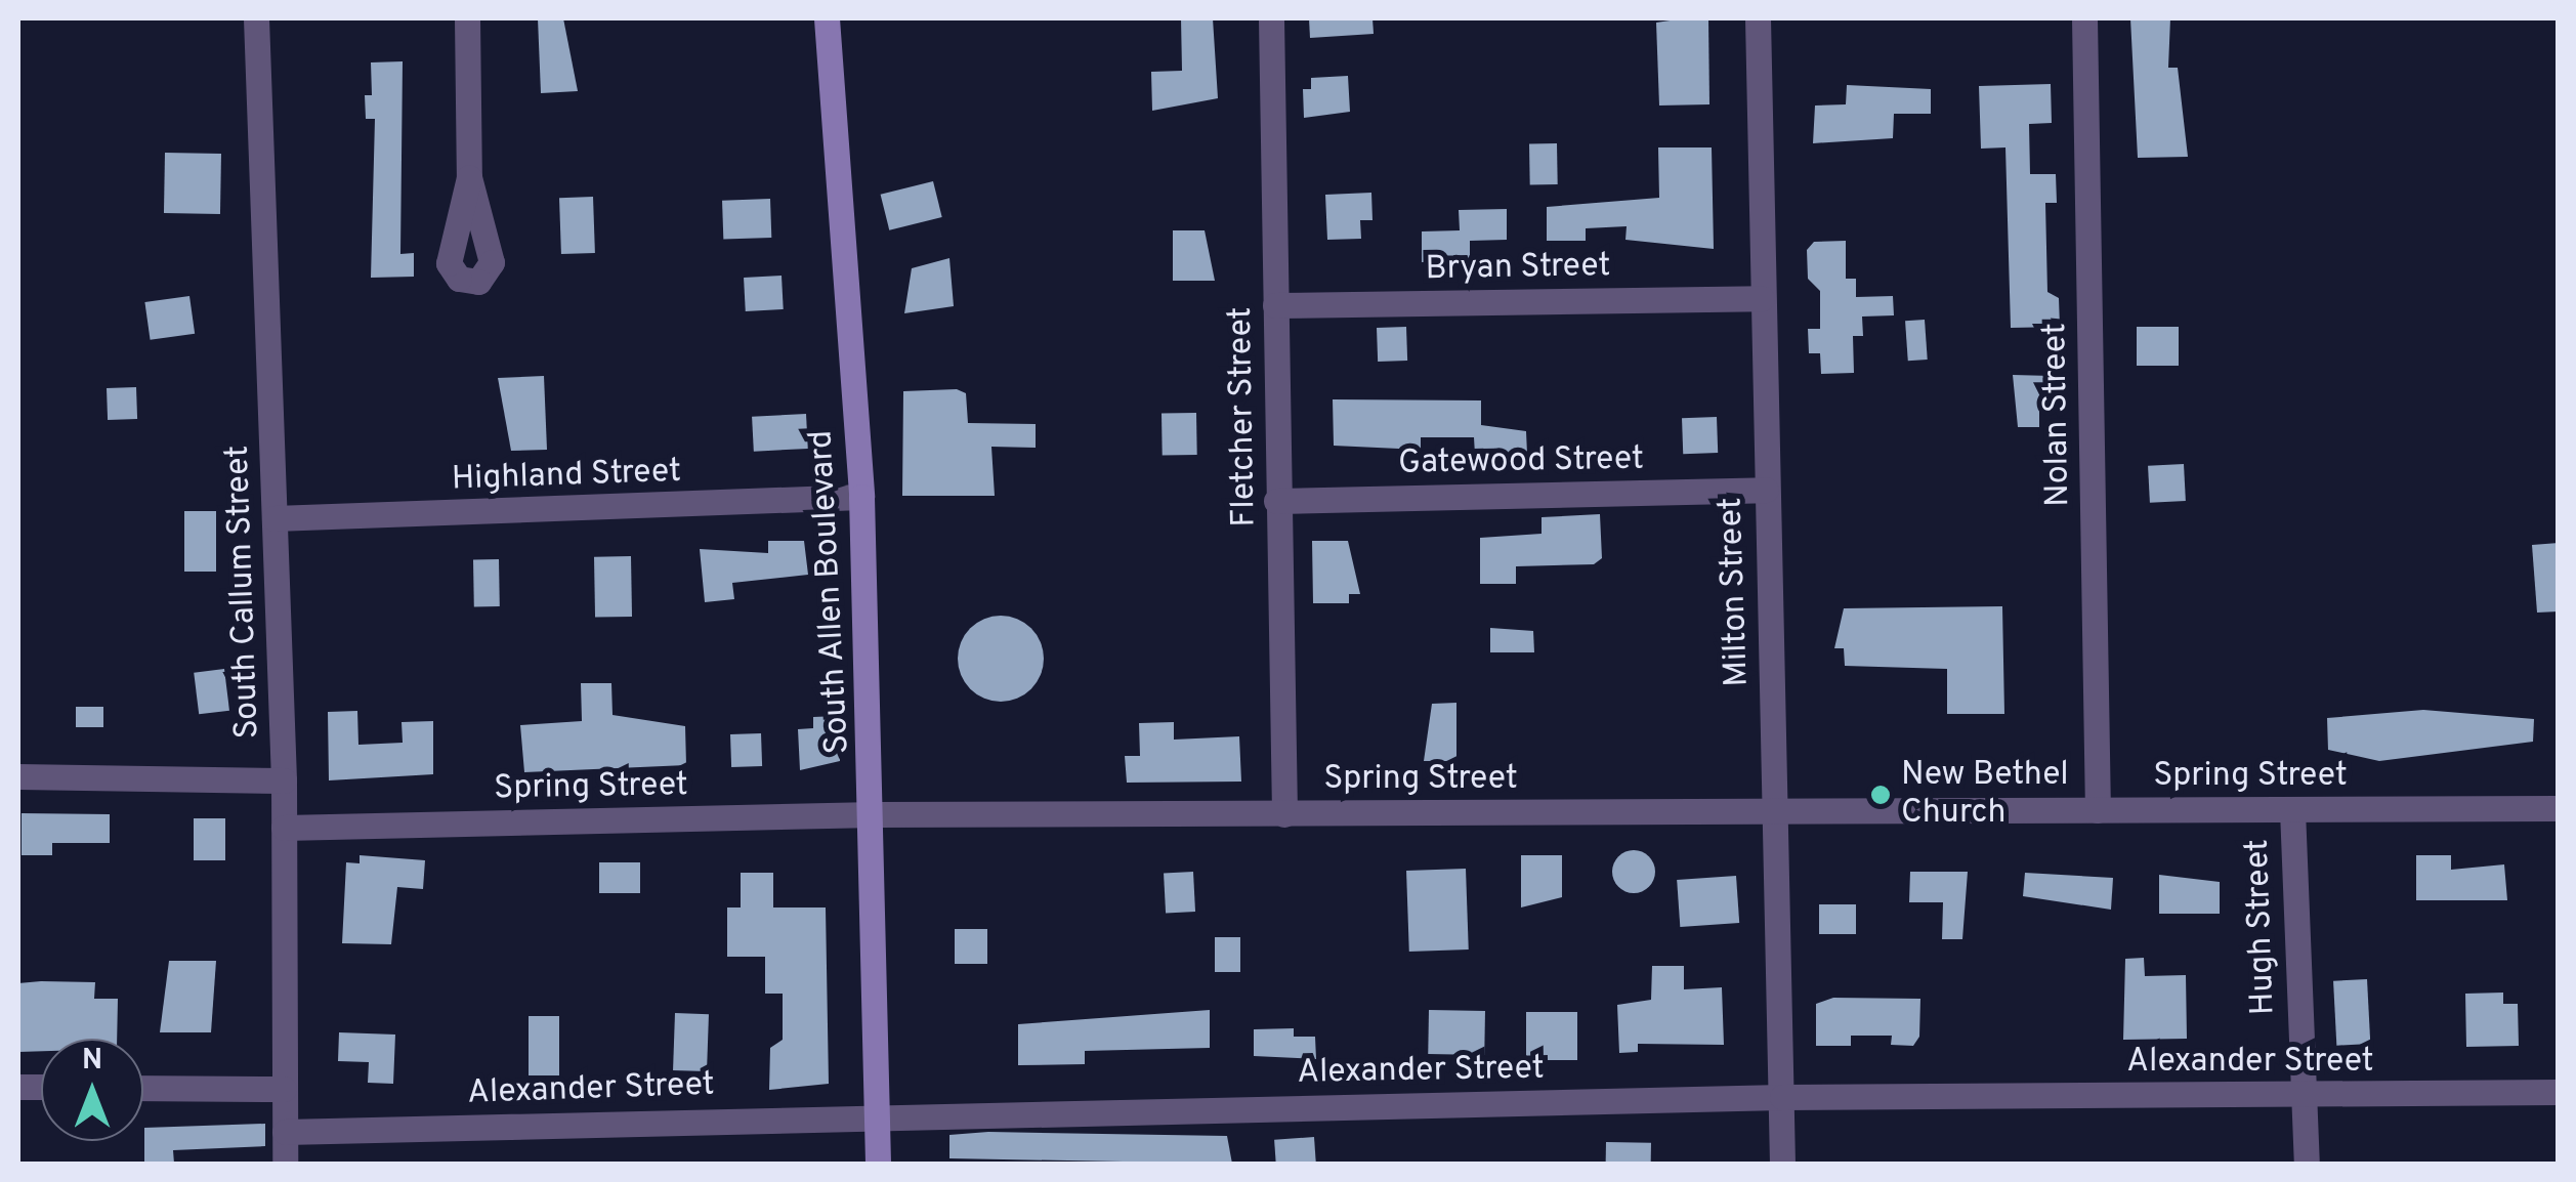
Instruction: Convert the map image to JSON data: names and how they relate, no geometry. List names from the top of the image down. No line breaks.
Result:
{"streets":{"street":["Bryan Street","Nolan Street","Fletcher Street","Gatewood Street","Highland Street","South Callum Street","South Allen Boulevard","Milton Street","Spring Street","Hugh Street","Alexander Street"]},"crossings":[["Bryan Street","Fletcher Street"],["Bryan Street","Milton Street"],["Nolan Street","Spring Street"],["Fletcher Street","Gatewood Street"],["Fletcher Street","Spring Street"],["Gatewood Street","Milton Street"],["Highland Street","South Callum Street"],["Highland Street","South Allen Boulevard"],["South Callum Street","Spring Street"],["South Callum Street","Alexander Street"],["South Allen Boulevard","Spring Street"],["South Allen Boulevard","Alexander Street"],["Milton Street","Spring Street"],["Milton Street","Alexander Street"],["Spring Street","Hugh Street"],["Hugh Street","Alexander Street"]],"places":["New Bethel Church"],"north":"top"}
